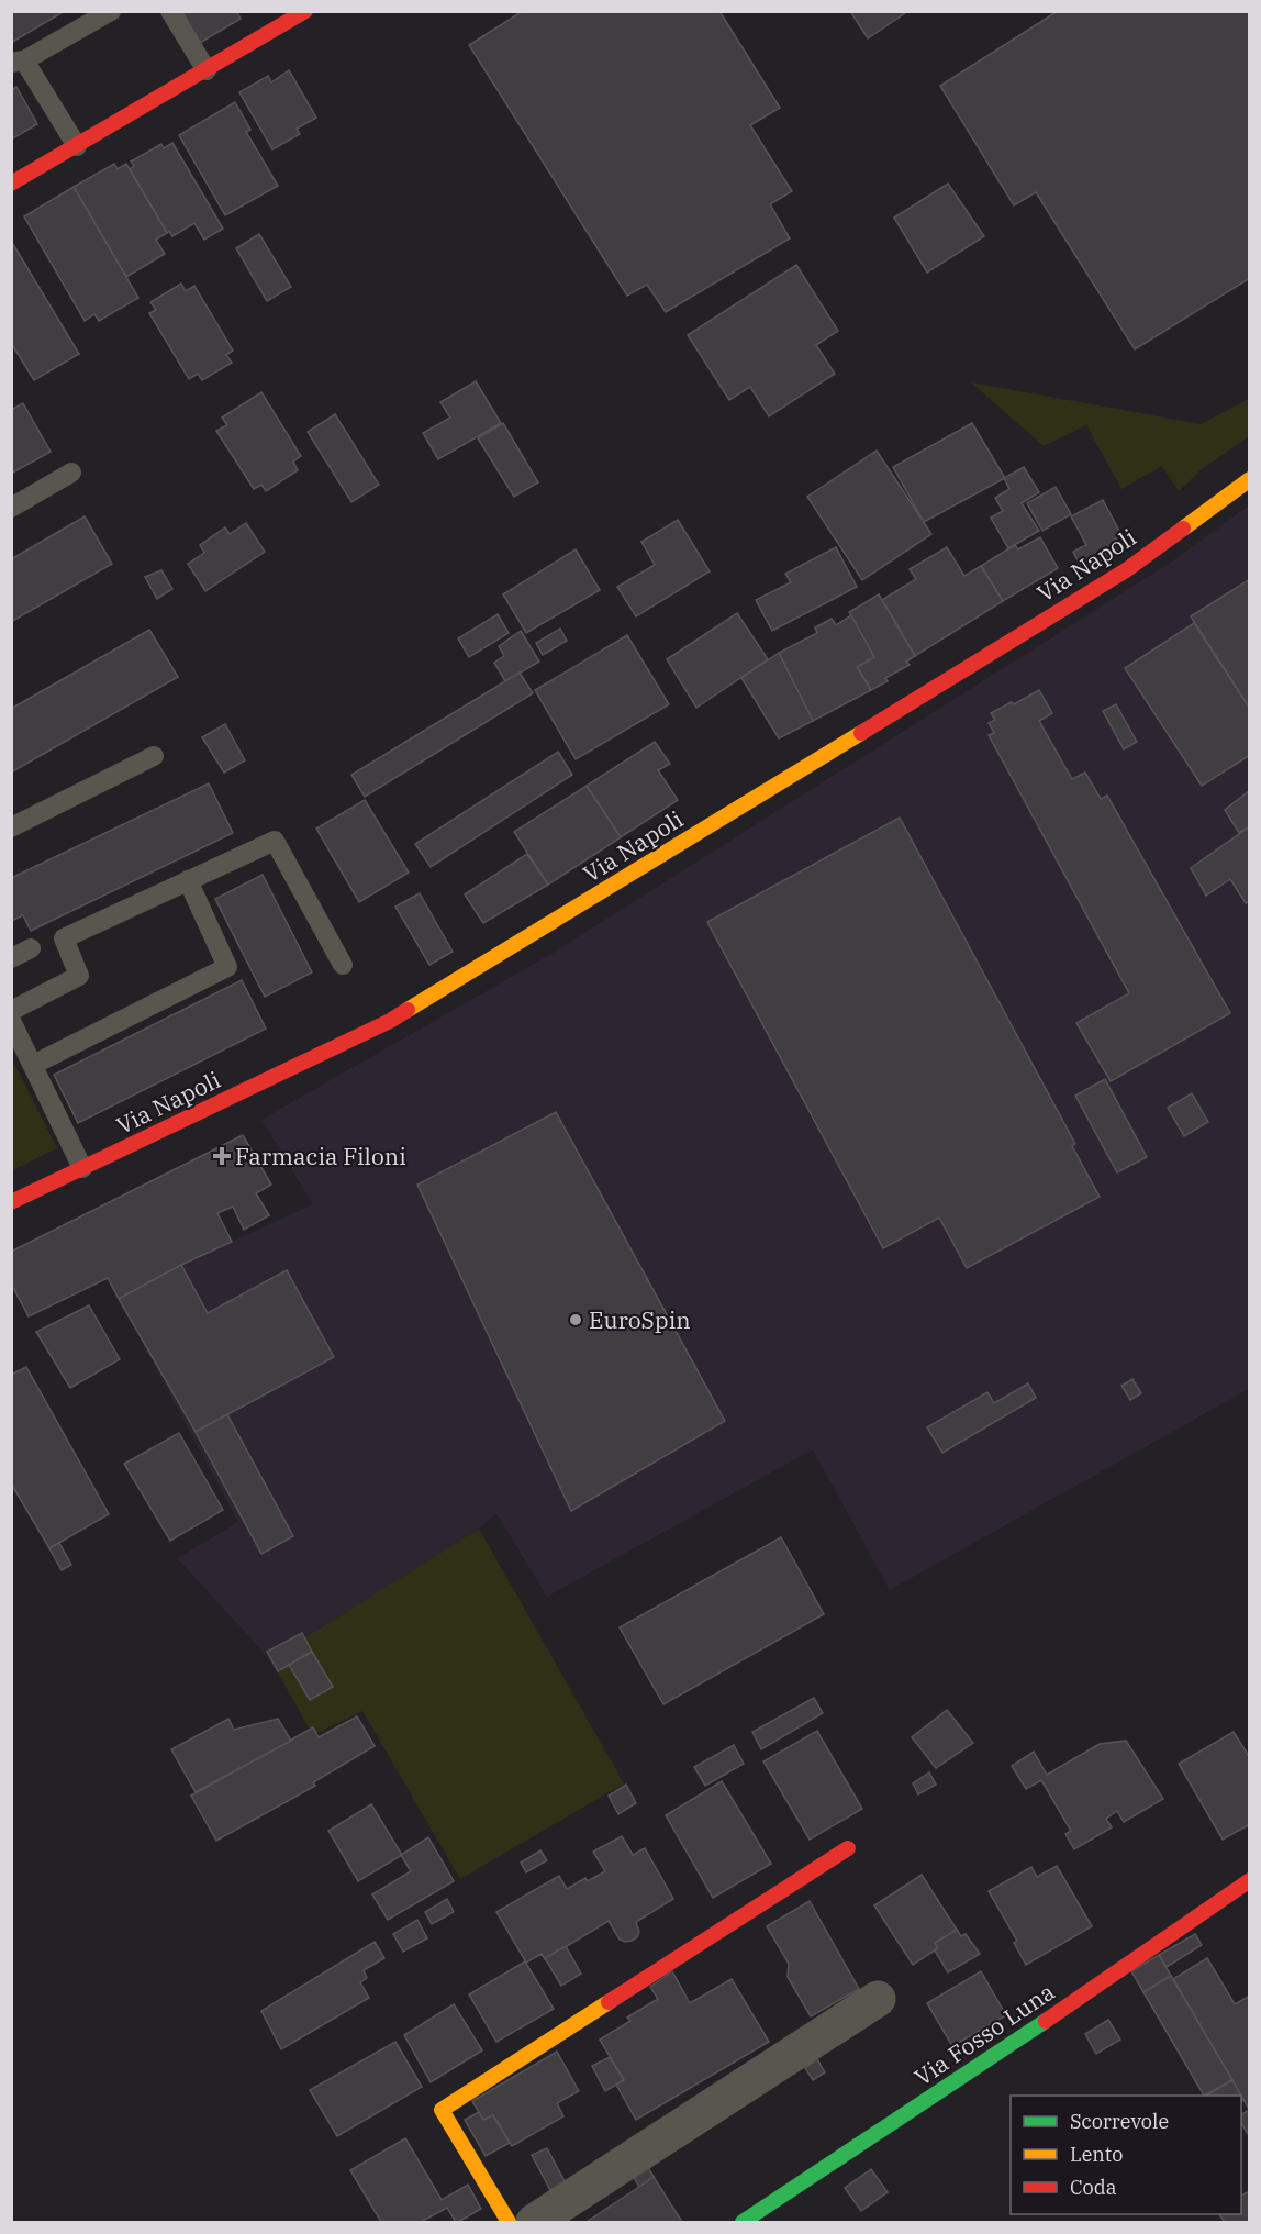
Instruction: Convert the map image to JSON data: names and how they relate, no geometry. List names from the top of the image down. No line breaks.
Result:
{"streets":{"street":["Via Napoli","Via Fosso Luna"]},"places":{"health":["Farmacia Filoni"],"other":["EuroSpin"]},"legend":["Scorrevole","Lento","Coda"]}
